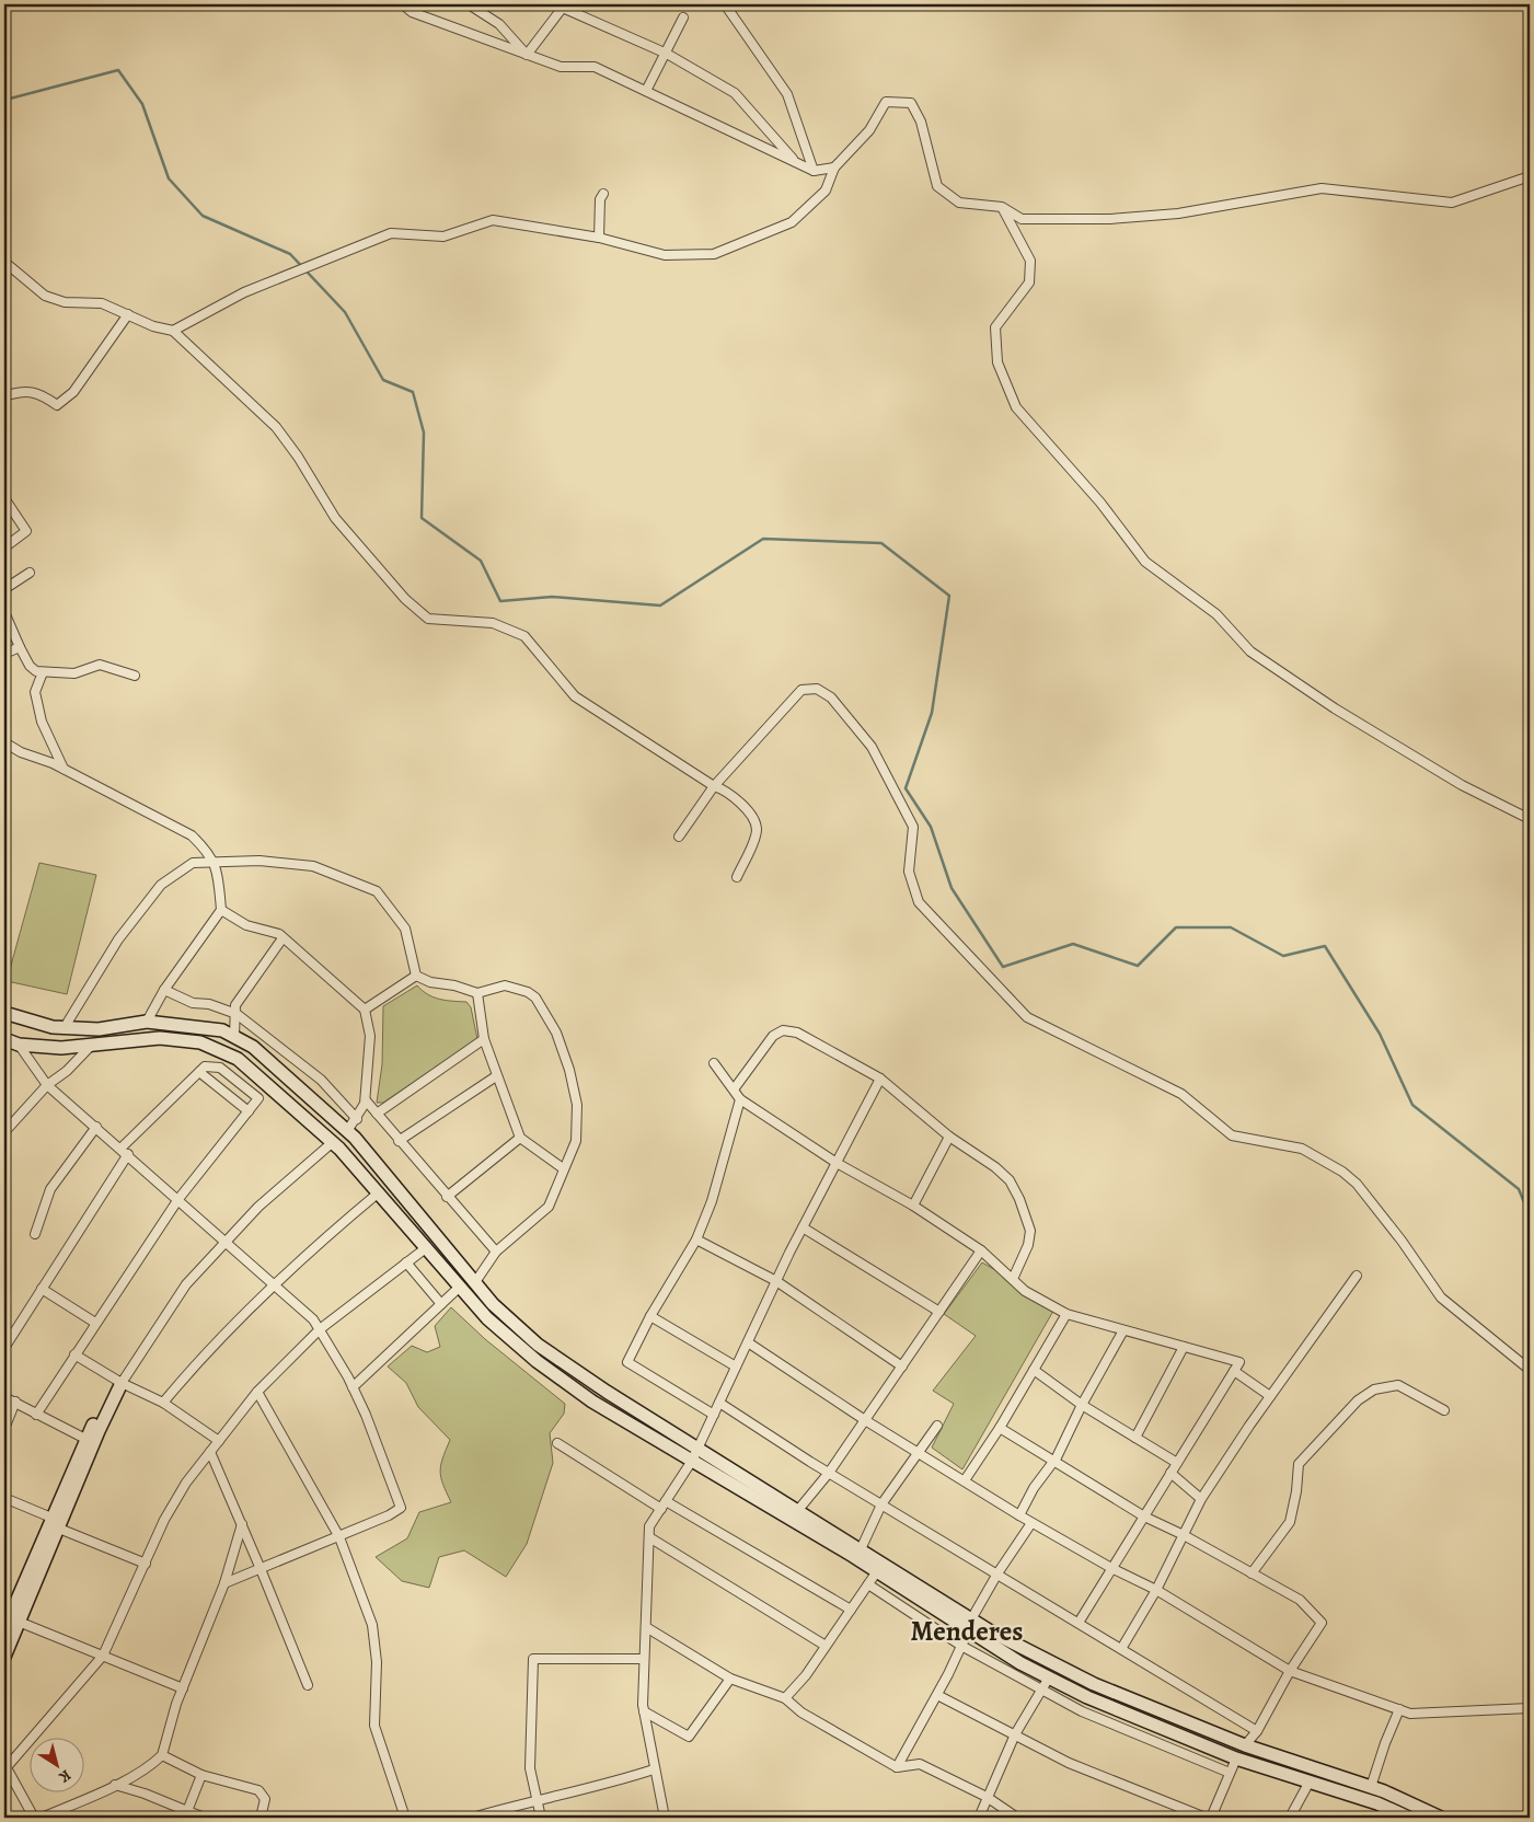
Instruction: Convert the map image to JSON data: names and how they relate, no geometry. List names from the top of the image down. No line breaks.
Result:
{"districts":["Menderes"],"north":"bottom right"}
